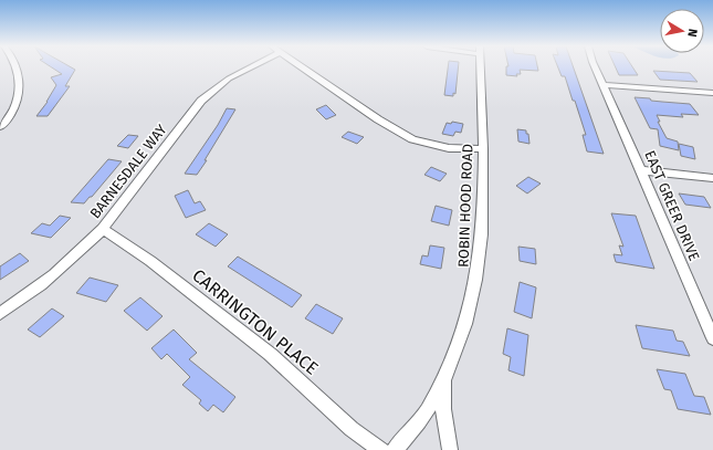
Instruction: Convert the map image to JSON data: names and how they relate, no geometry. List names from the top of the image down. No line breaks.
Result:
{"streets":{"street":["BARNESDALE WAY","ROBIN HOOD ROAD","EAST GREER DRIVE","CARRINGTON PLACE"]},"crossings":[["BARNESDALE WAY","CARRINGTON PLACE"]],"north":"right"}
